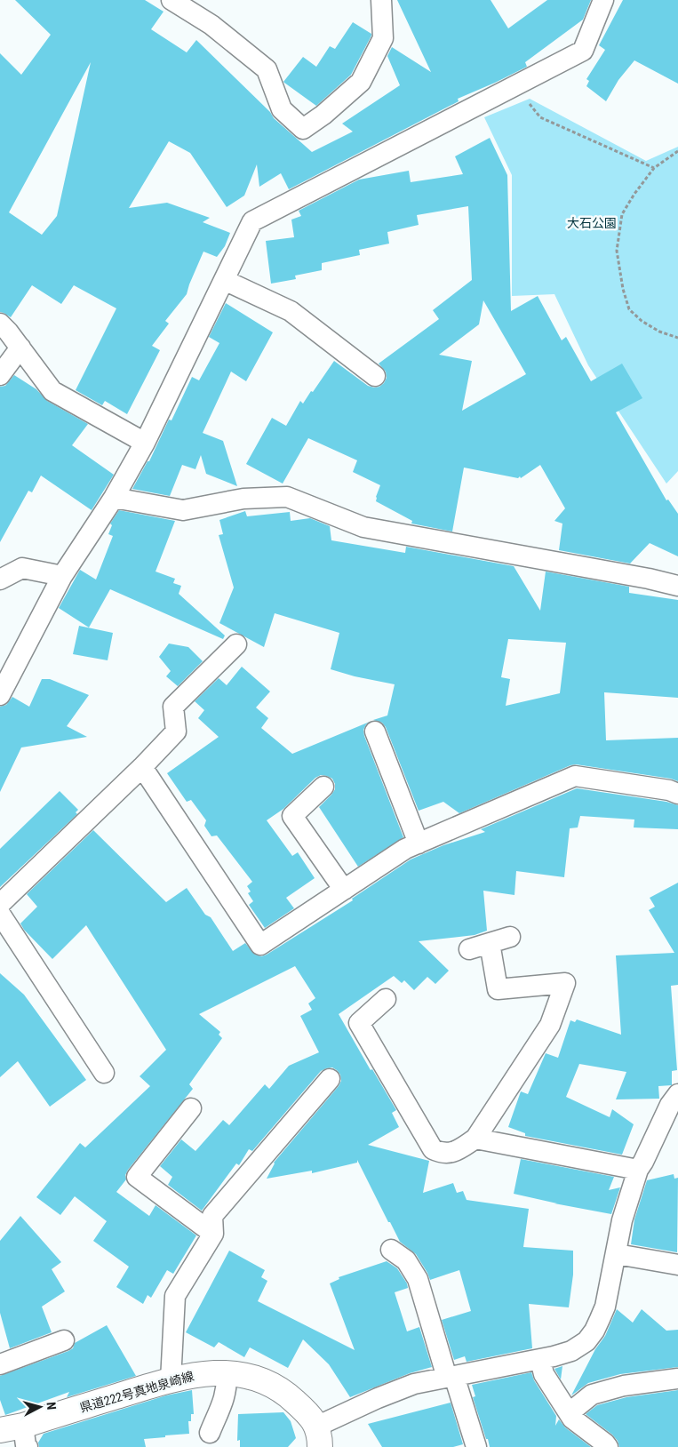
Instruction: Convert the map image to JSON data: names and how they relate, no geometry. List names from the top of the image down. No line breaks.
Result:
{"streets":{"main road":["県道222号真地泉崎線"]},"parks":["大石公園"],"north":"right"}
